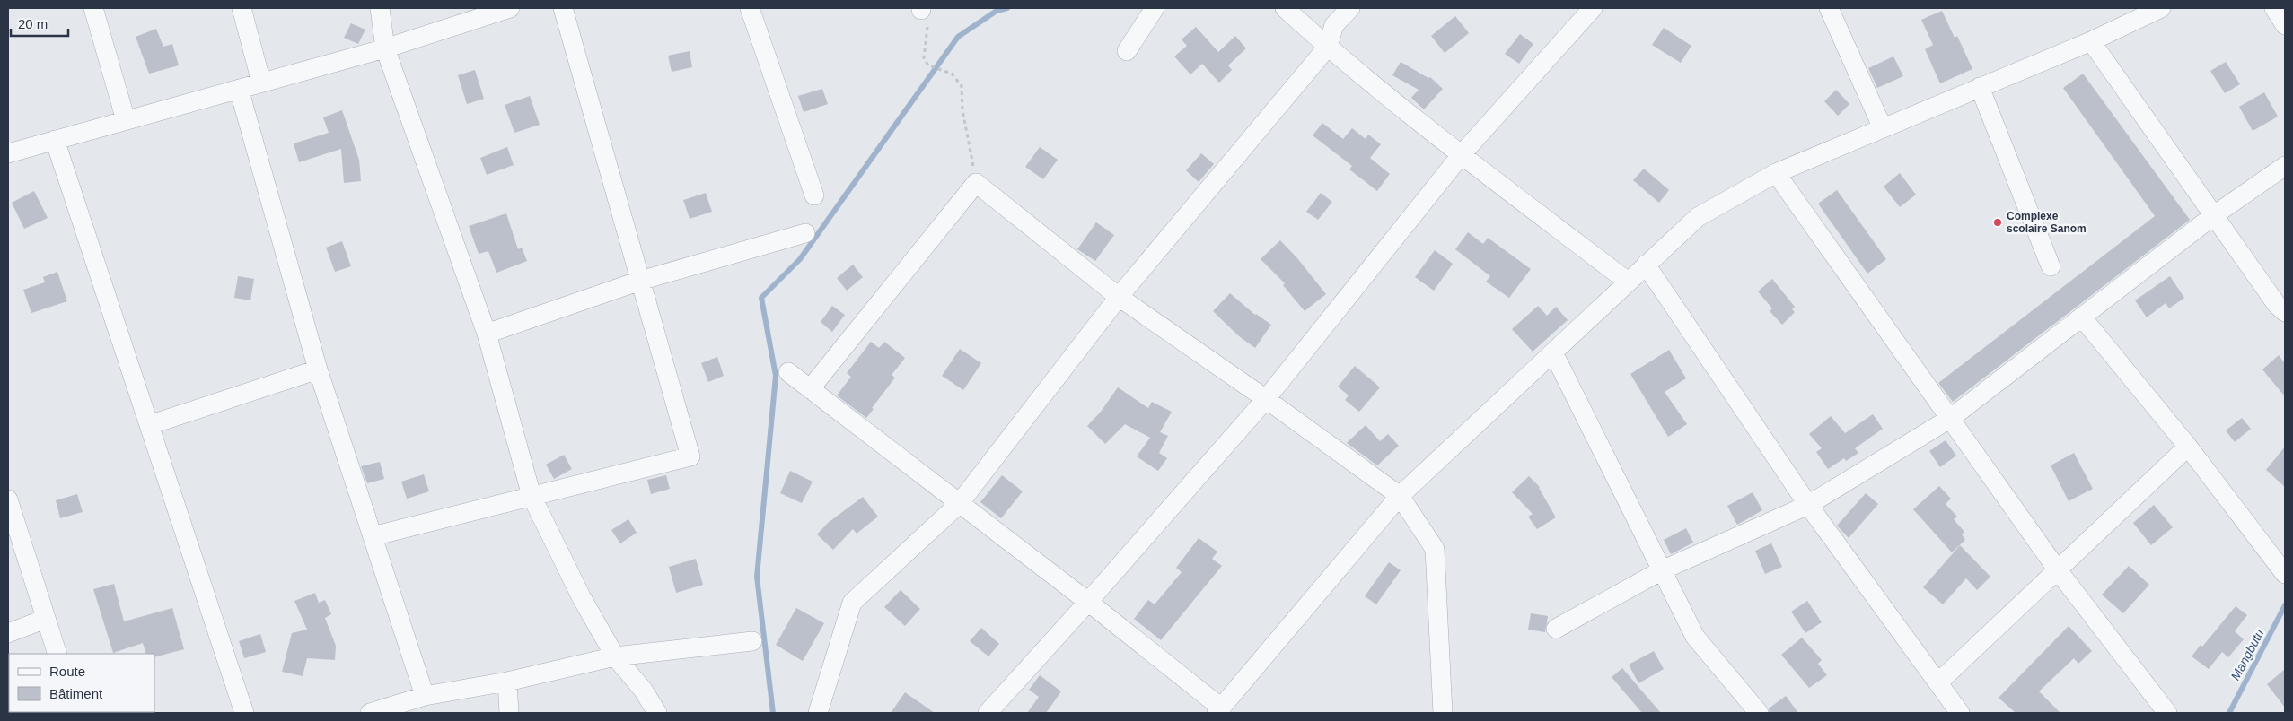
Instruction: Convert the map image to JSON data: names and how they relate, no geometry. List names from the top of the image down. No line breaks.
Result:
{"water":["Mangbutu"],"places":["Complexe scolaire Sanom"],"legend":["Route","Bâtiment"],"scale_bar":"20 m"}
